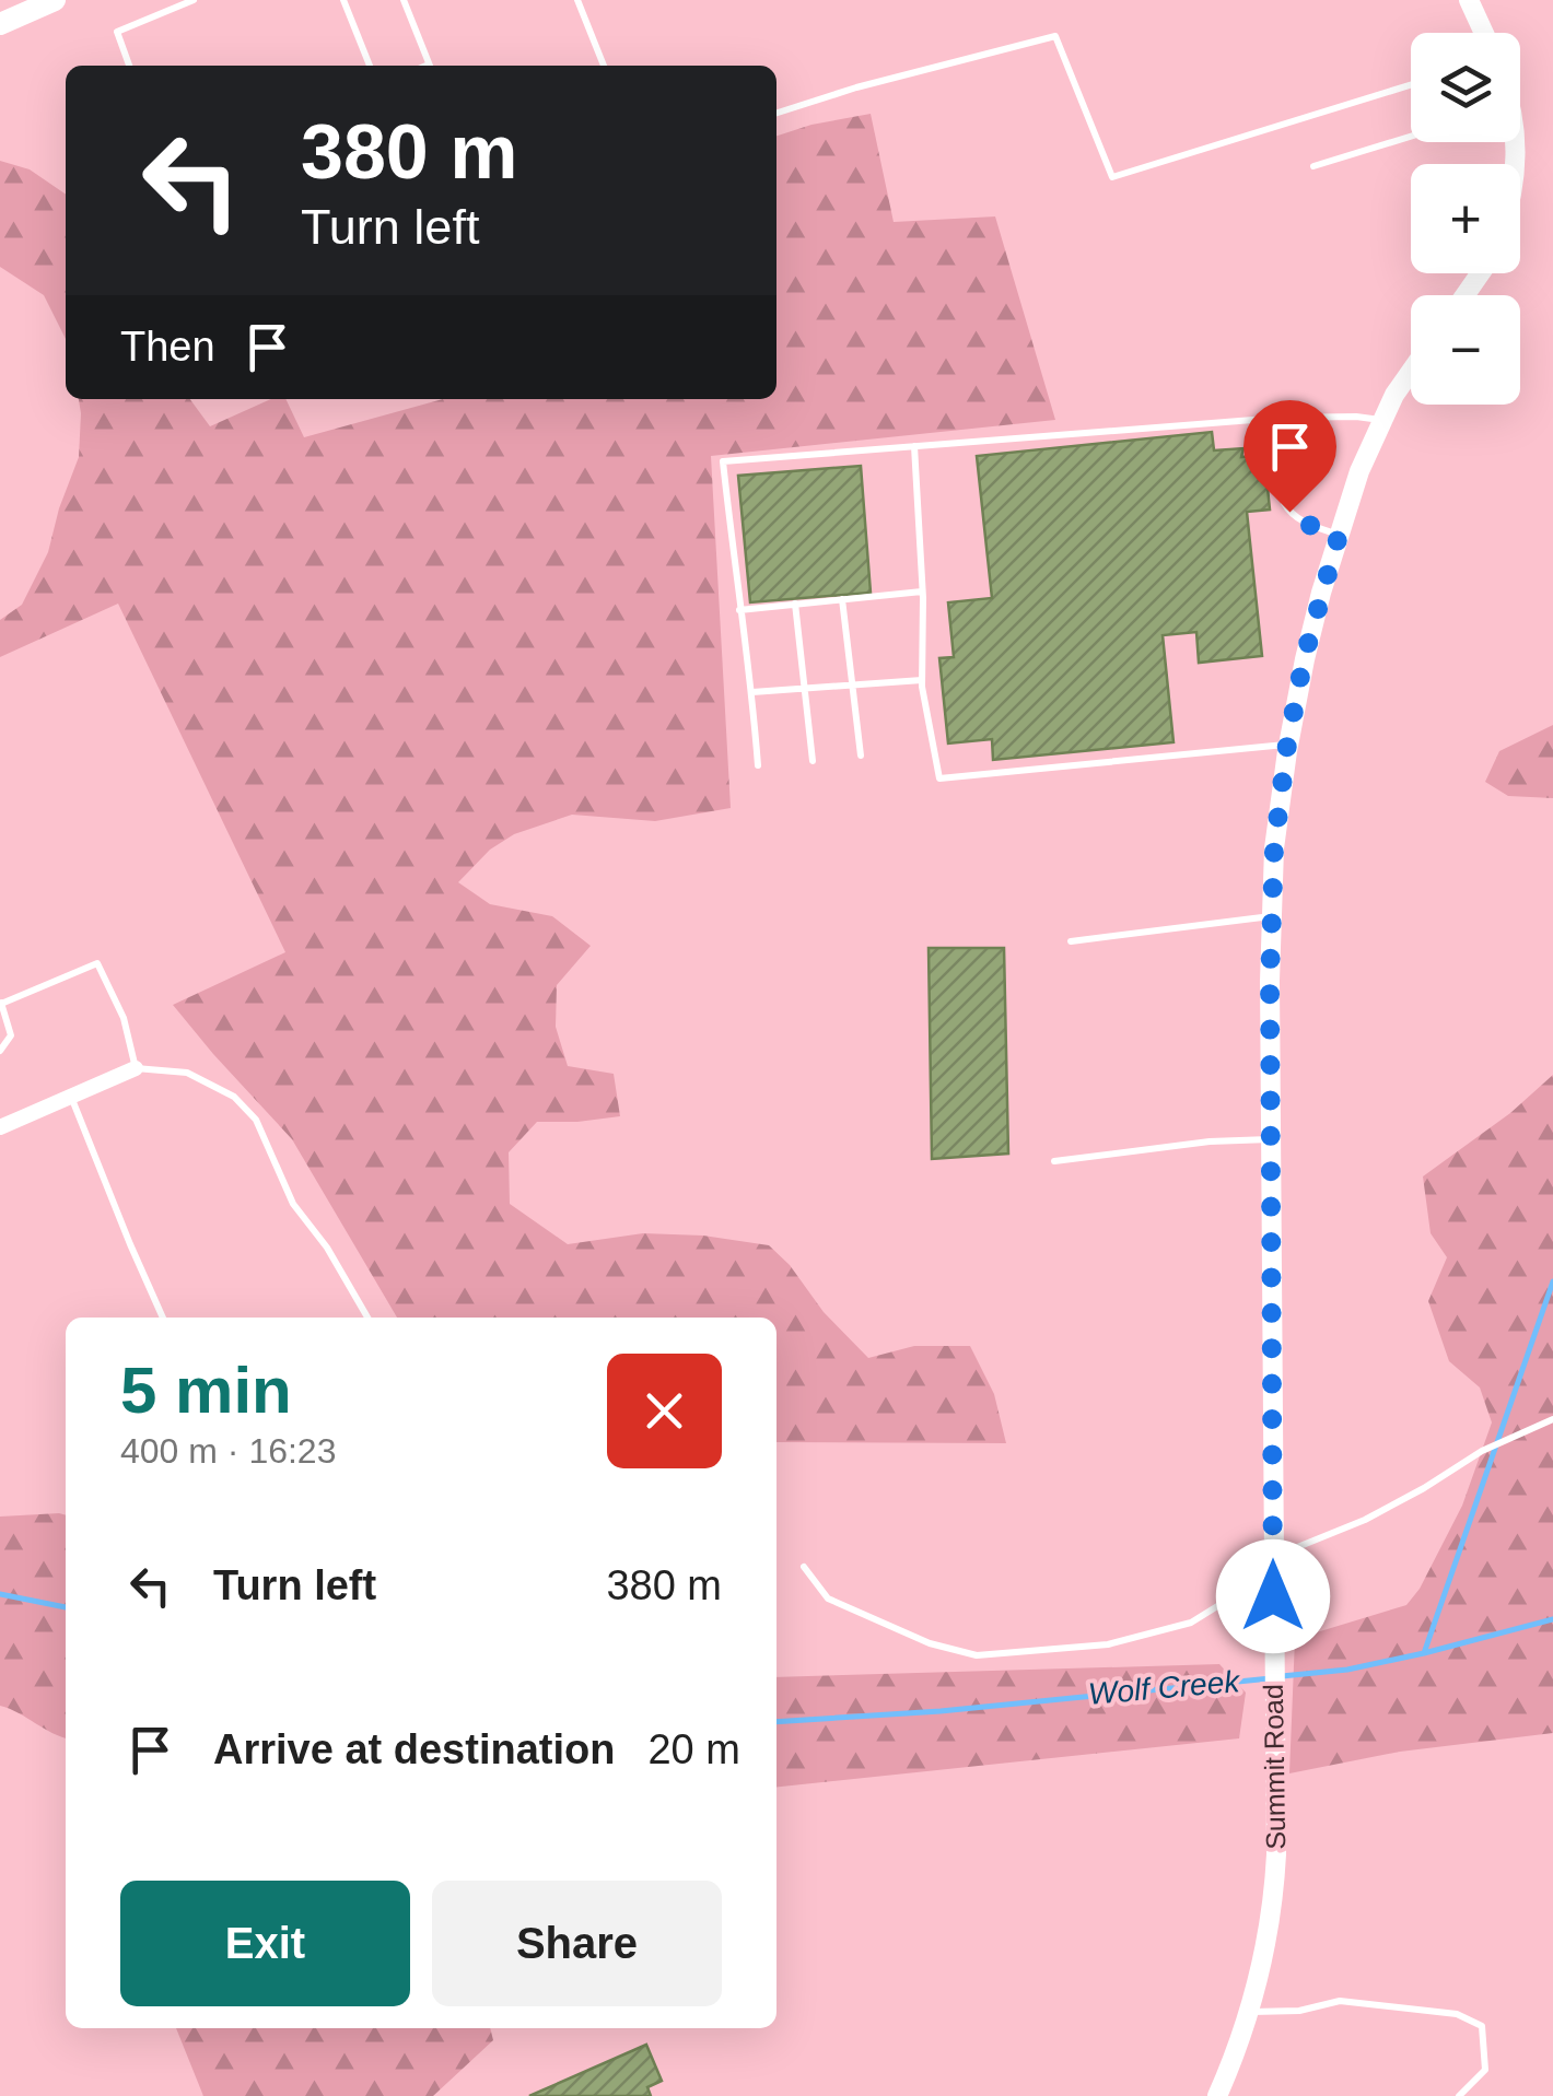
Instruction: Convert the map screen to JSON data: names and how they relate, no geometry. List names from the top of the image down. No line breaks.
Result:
{"streets":{"street":["Summit Road"]},"water":["Wolf Creek"],"page":{"map_buttons":["+","−"],"turn":["380 m","Turn left"],"then":"Then","heading":["5 min","400 m · 16:23"],"list":[{"name":"Turn left","value":"380 m"},{"name":"Arrive at destination","value":"20 m"}],"buttons":["Exit","Share"]}}
